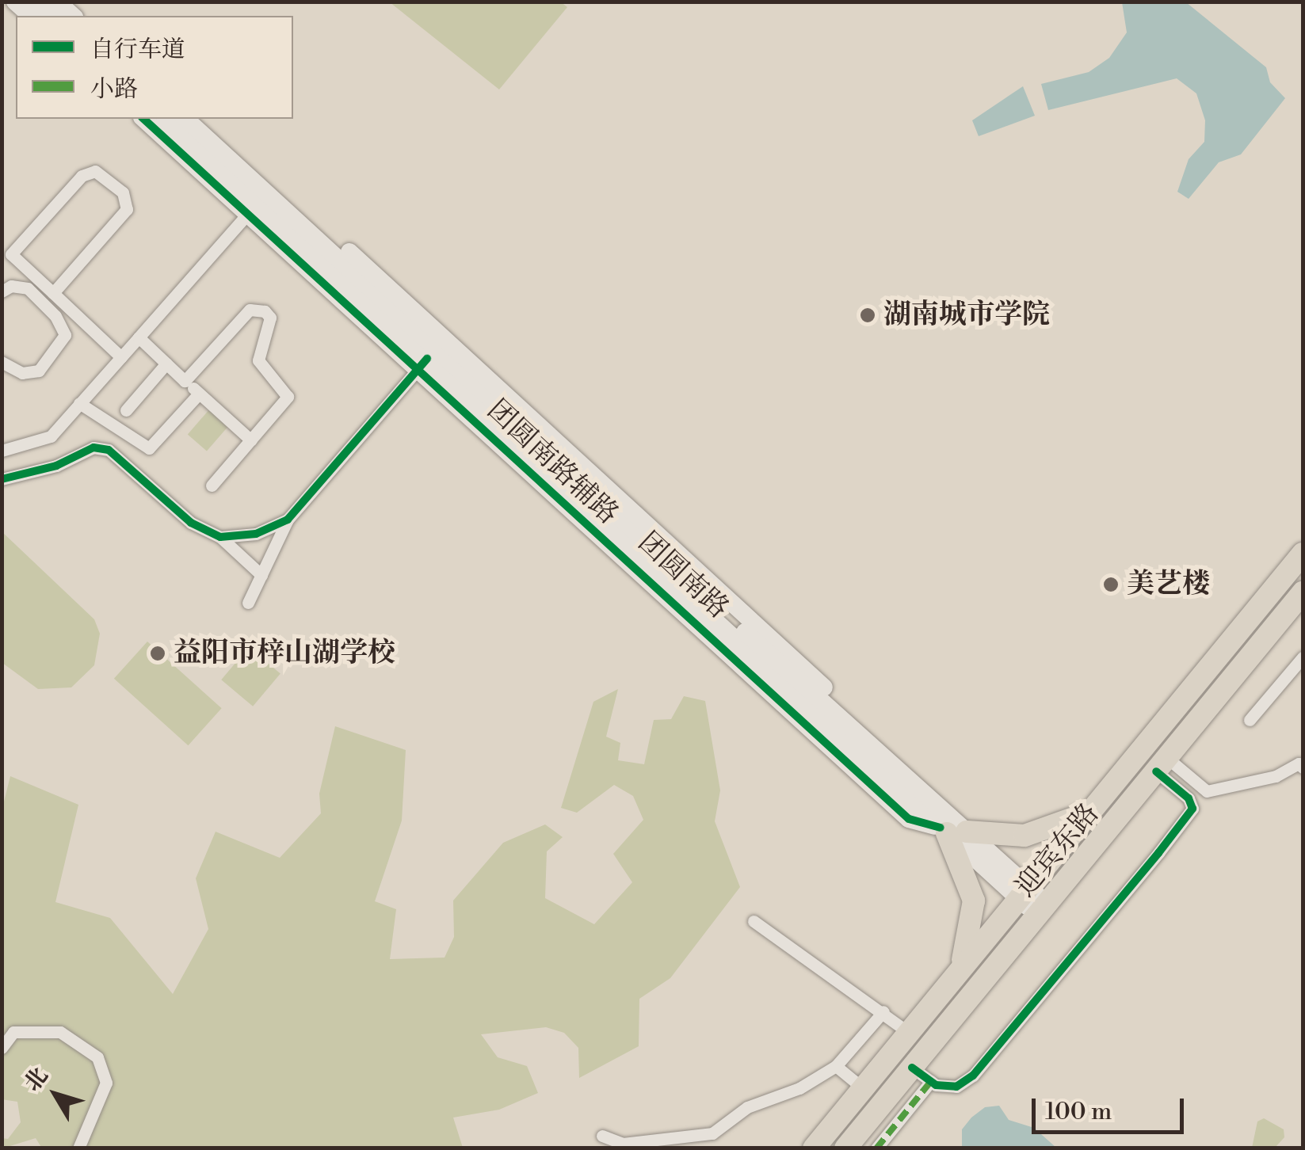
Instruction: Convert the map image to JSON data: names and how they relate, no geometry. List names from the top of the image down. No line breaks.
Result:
{"streets":{"highway":["迎宾东路"],"main road":["团圆南路辅路","团圆南路"]},"crossings":[["团圆南路辅路","团圆南路"],["团圆南路","迎宾东路"]],"places":["湖南城市学院","美艺楼","益阳市梓山湖学校"],"legend":["自行车道","小路"],"scale_bar":"100 m","north":"top left"}
